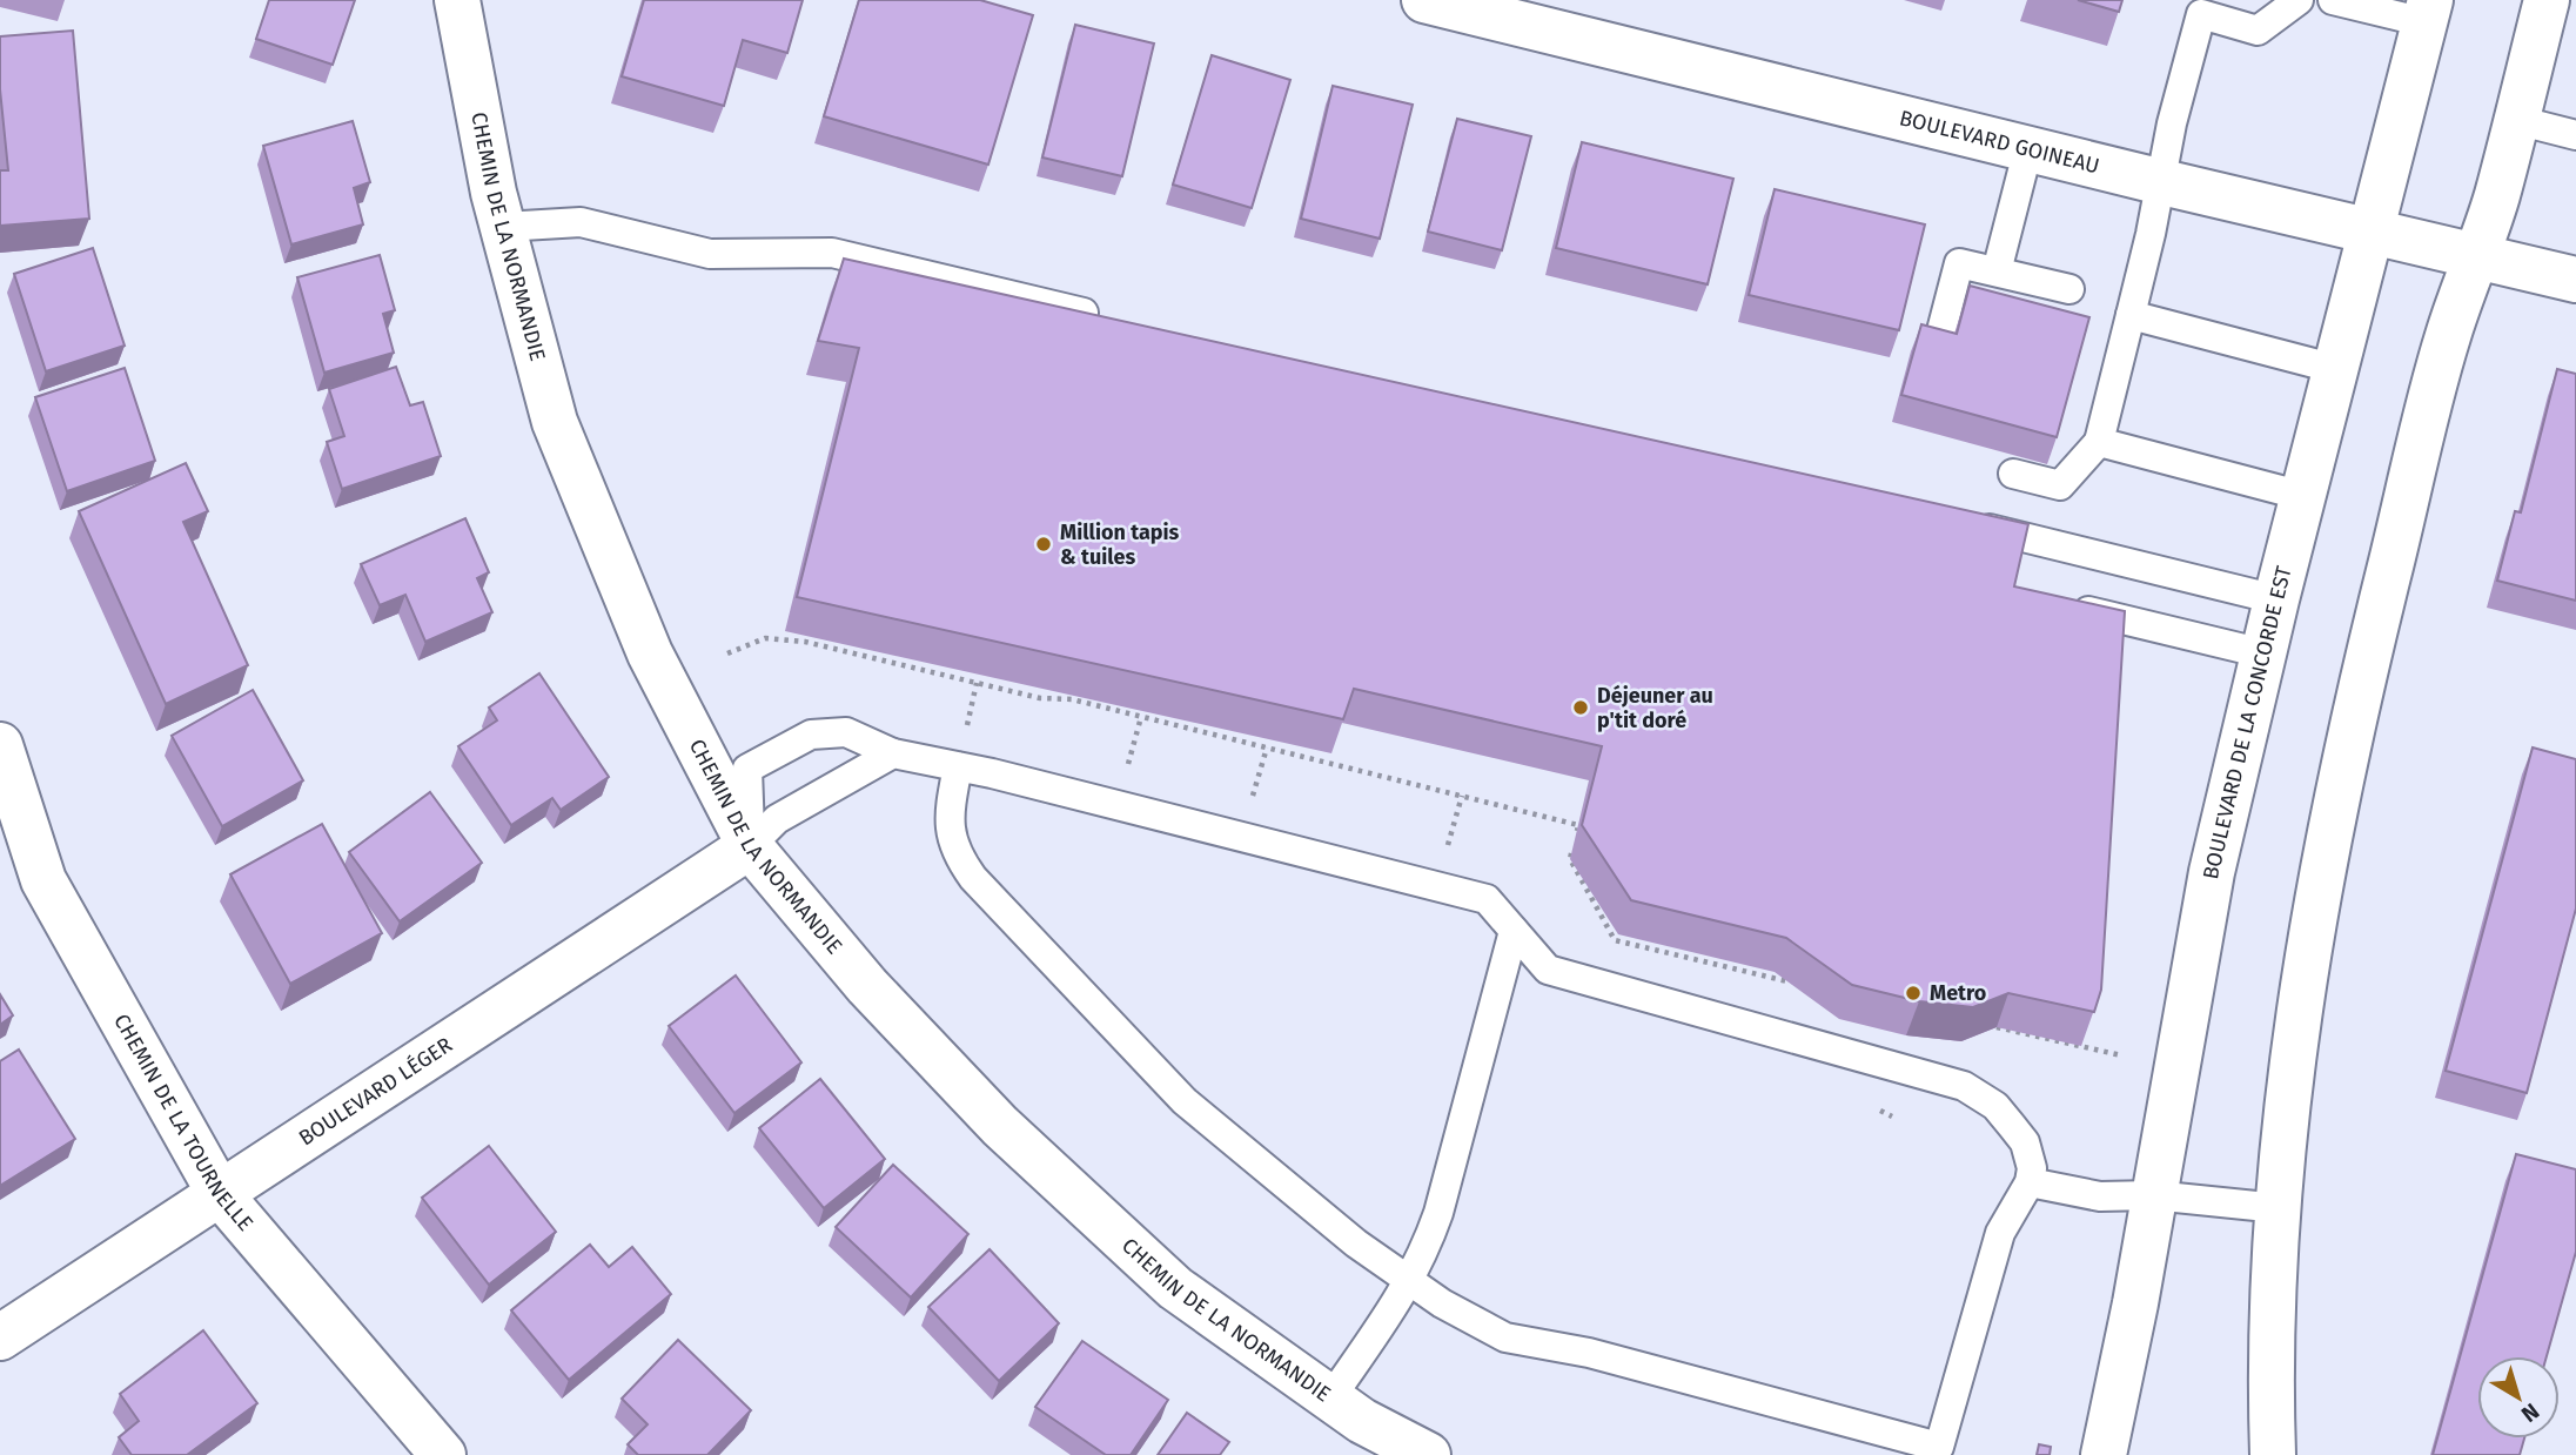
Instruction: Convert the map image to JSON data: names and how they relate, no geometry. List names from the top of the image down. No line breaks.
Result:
{"streets":{"street":["BOULEVARD GOINEAU","CHEMIN DE LA NORMANDIE","BOULEVARD DE LA CONCORDE EST","BOULEVARD LÉGER","CHEMIN DE LA TOURNELLE"]},"crossings":[["BOULEVARD GOINEAU","BOULEVARD DE LA CONCORDE EST"],["CHEMIN DE LA NORMANDIE","BOULEVARD LÉGER"],["BOULEVARD LÉGER","CHEMIN DE LA TOURNELLE"]],"places":["Million tapis & tuiles","Déjeuner au p'tit doré","Metro"],"north":"bottom right"}
